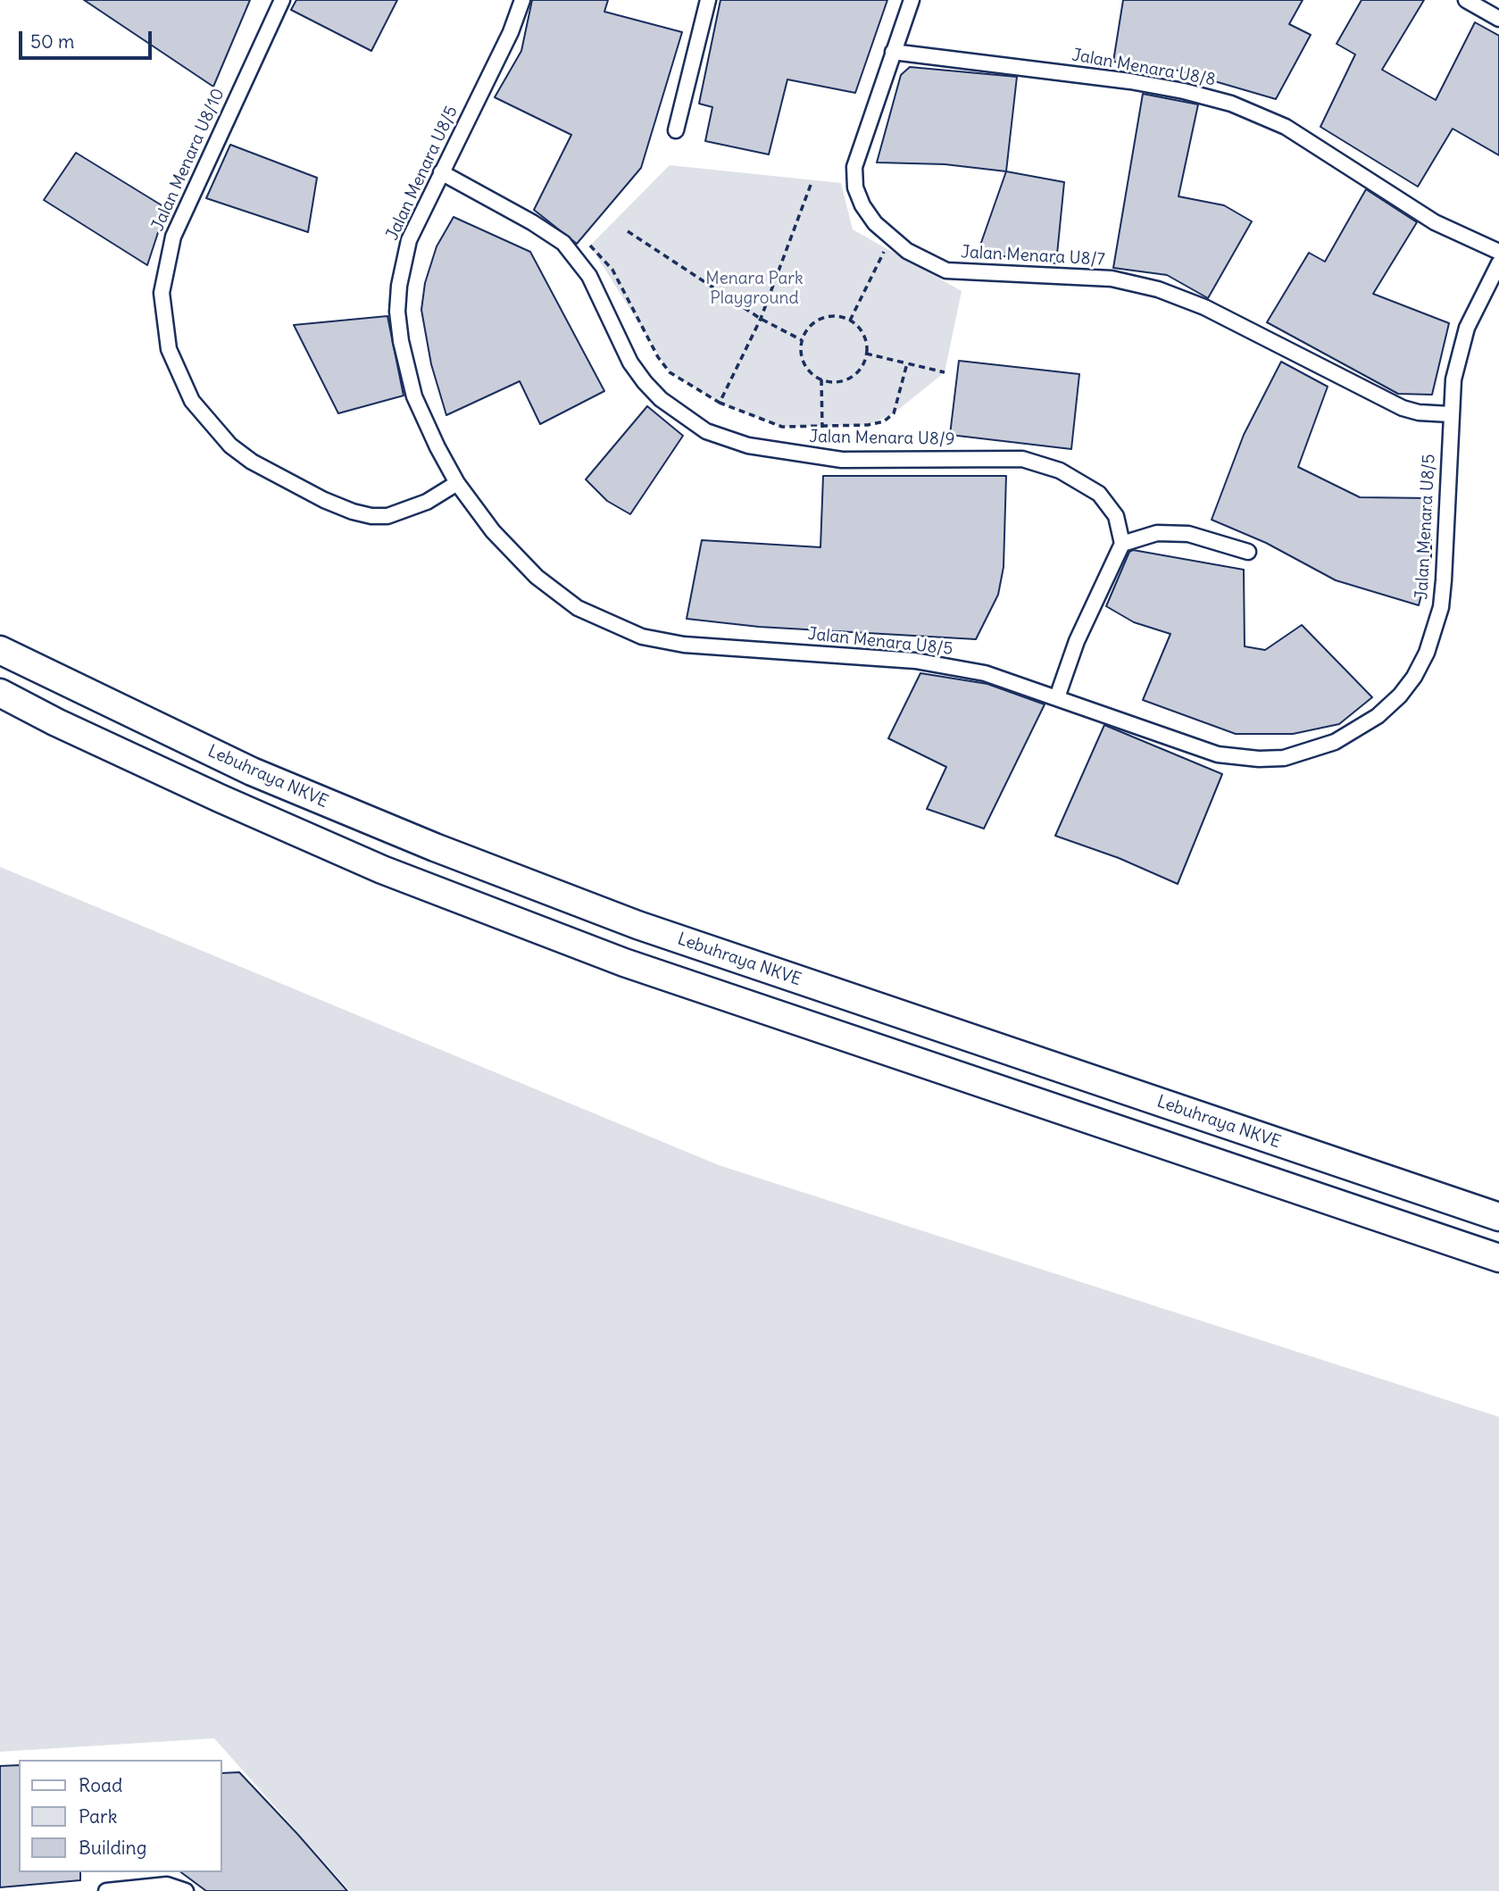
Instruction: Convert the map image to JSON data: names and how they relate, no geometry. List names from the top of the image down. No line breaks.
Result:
{"streets":{"highway":["Lebuhraya NKVE"],"street":["Jalan Menara U8/8","Jalan Menara U8/10","Jalan Menara U8/5","Jalan Menara U8/7","Jalan Menara U8/9"]},"crossings":[["Jalan Menara U8/8","Jalan Menara U8/7"],["Jalan Menara U8/10","Jalan Menara U8/5"],["Jalan Menara U8/5","Jalan Menara U8/7"],["Jalan Menara U8/5","Jalan Menara U8/9"]],"parks":["Menara Park Playground"],"legend":["Road","Park","Building"],"scale_bar":"50 m"}
